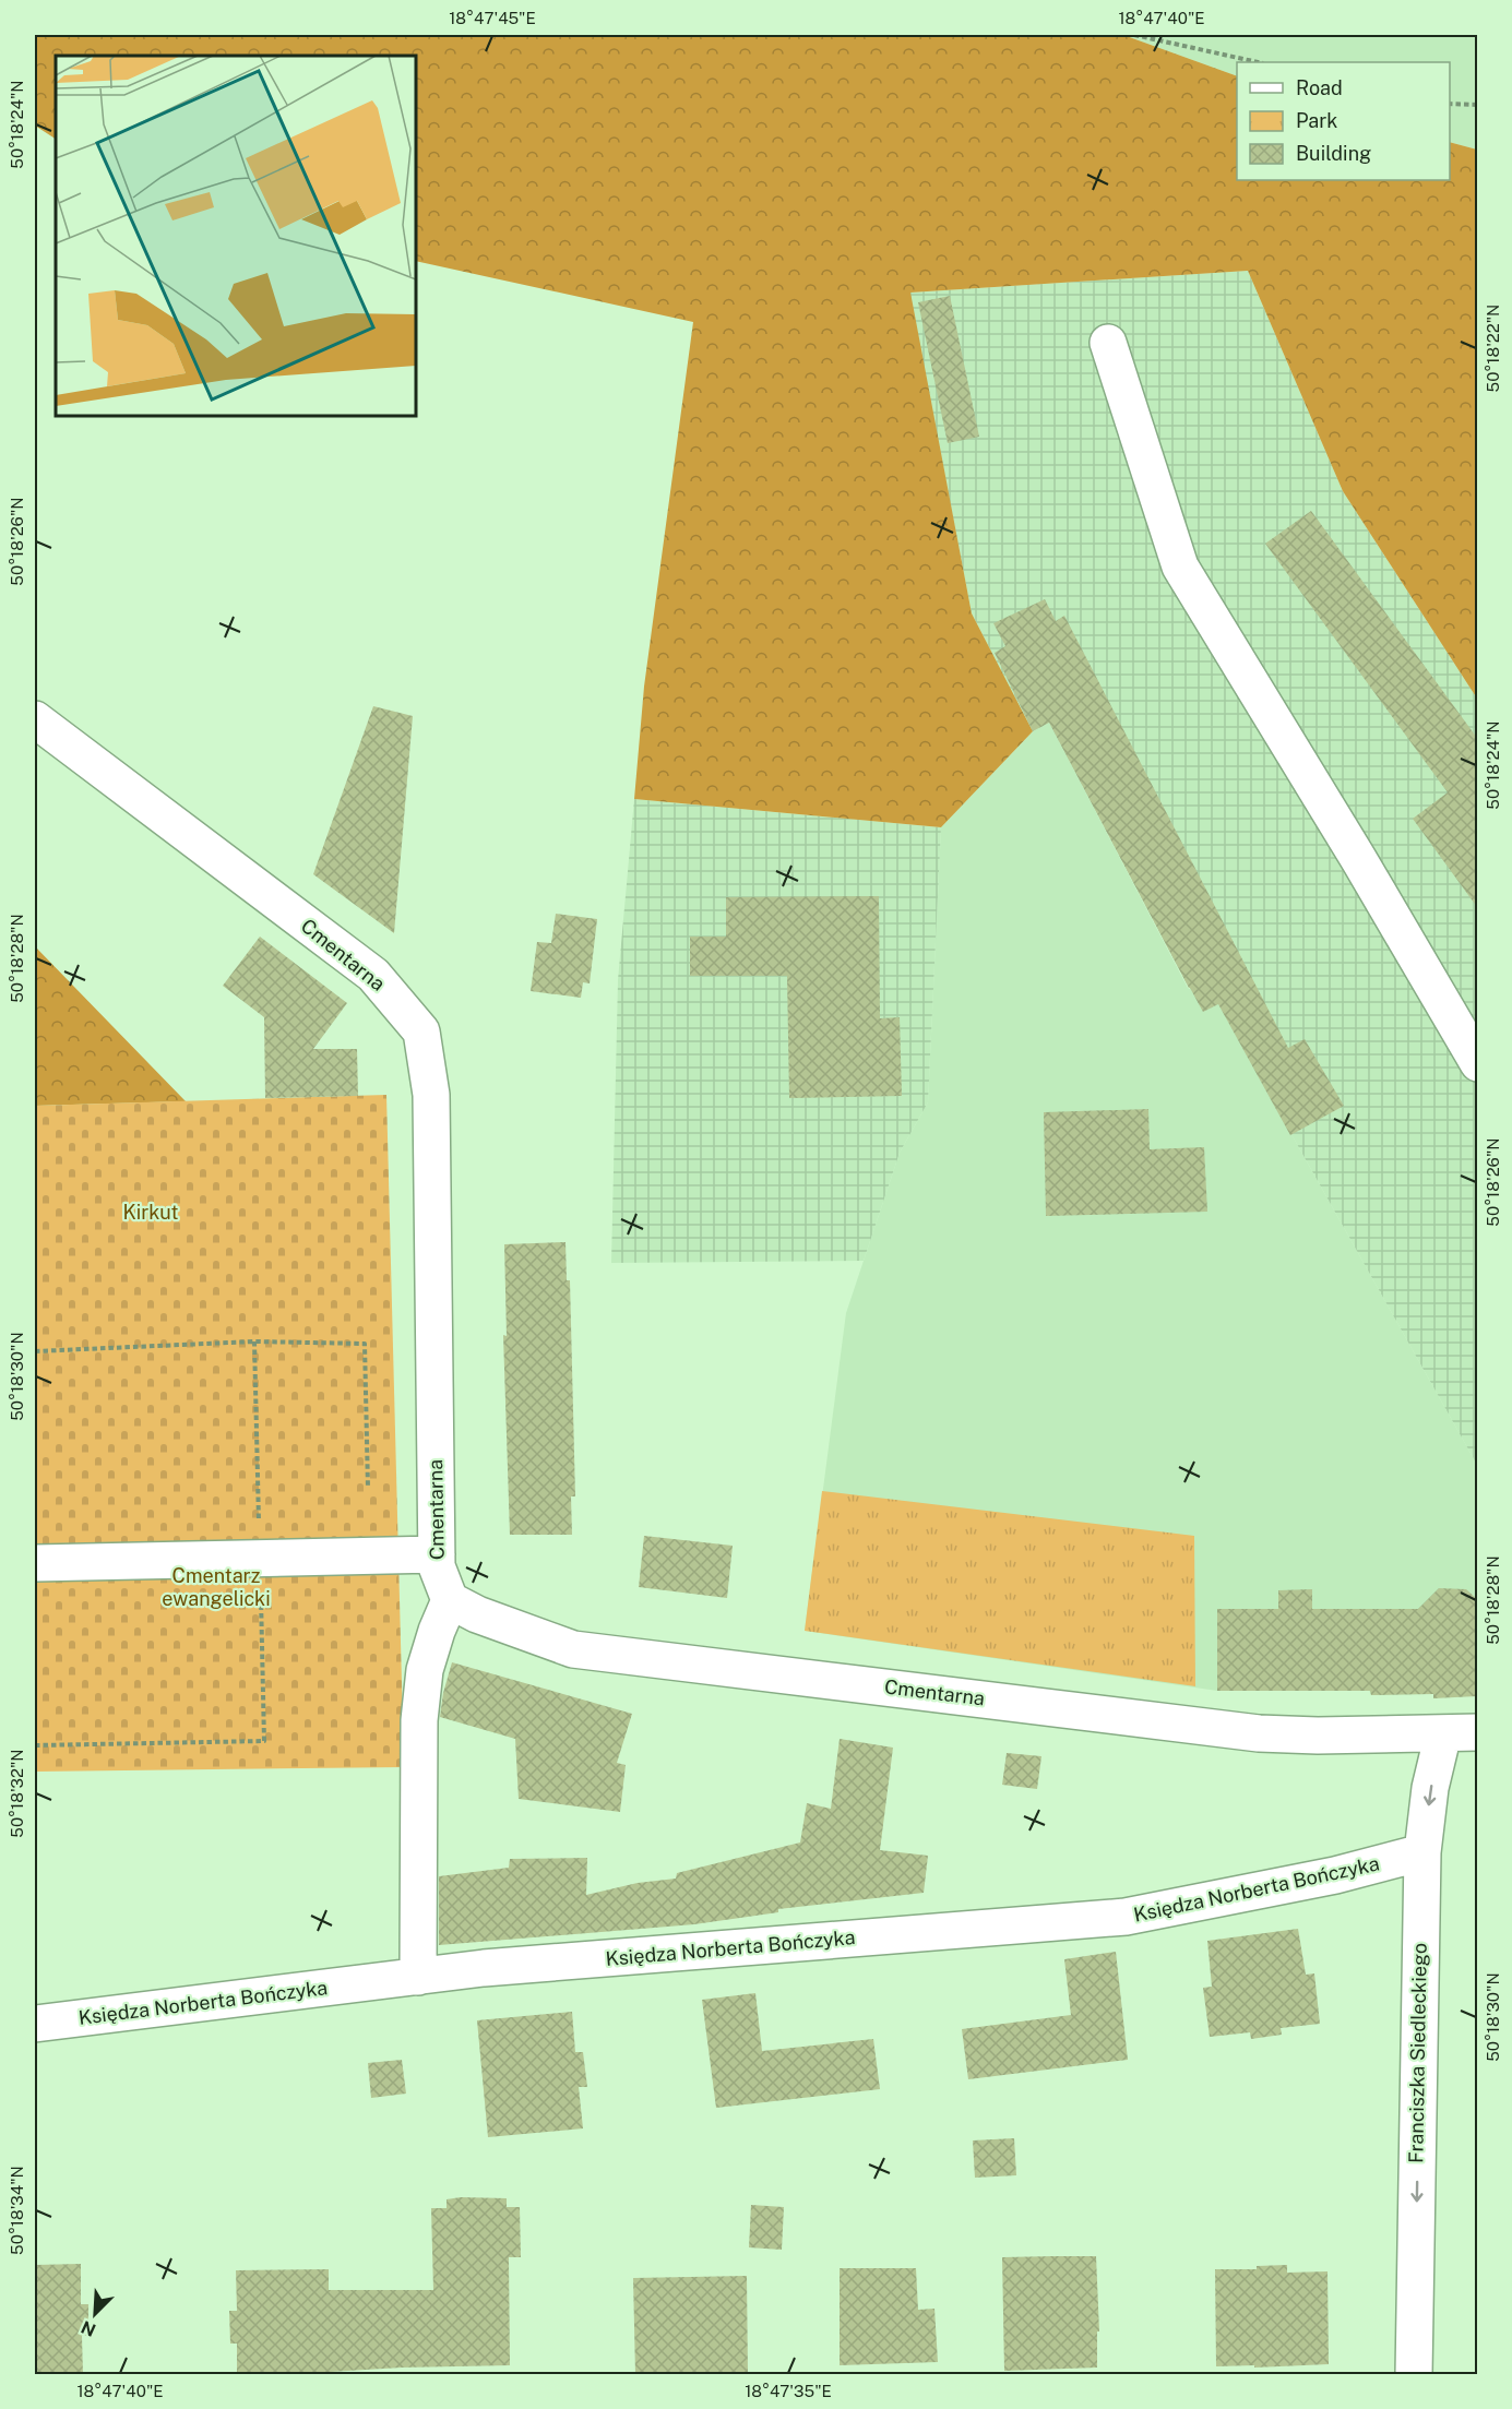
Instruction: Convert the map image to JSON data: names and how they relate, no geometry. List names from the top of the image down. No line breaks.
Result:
{"streets":{"street":["Cmentarna","Księdza Norberta Bończyka","Franciszka Siedleckiego"]},"crossings":[["Cmentarna","Franciszka Siedleckiego"],["Księdza Norberta Bończyka","Franciszka Siedleckiego"]],"one_way":["Franciszka Siedleckiego"],"parks":["Kirkut","Cmentarz ewangelicki"],"legend":["Road","Park","Building"],"north":"bottom left","coordinates":["18°47'45\"E","18°47'40\"E","50°18'24\"N","50°18'22\"N","50°18'26\"N","50°18'28\"N","50°18'30\"N","50°18'32\"N","50°18'34\"N","18°47'35\"E"]}
